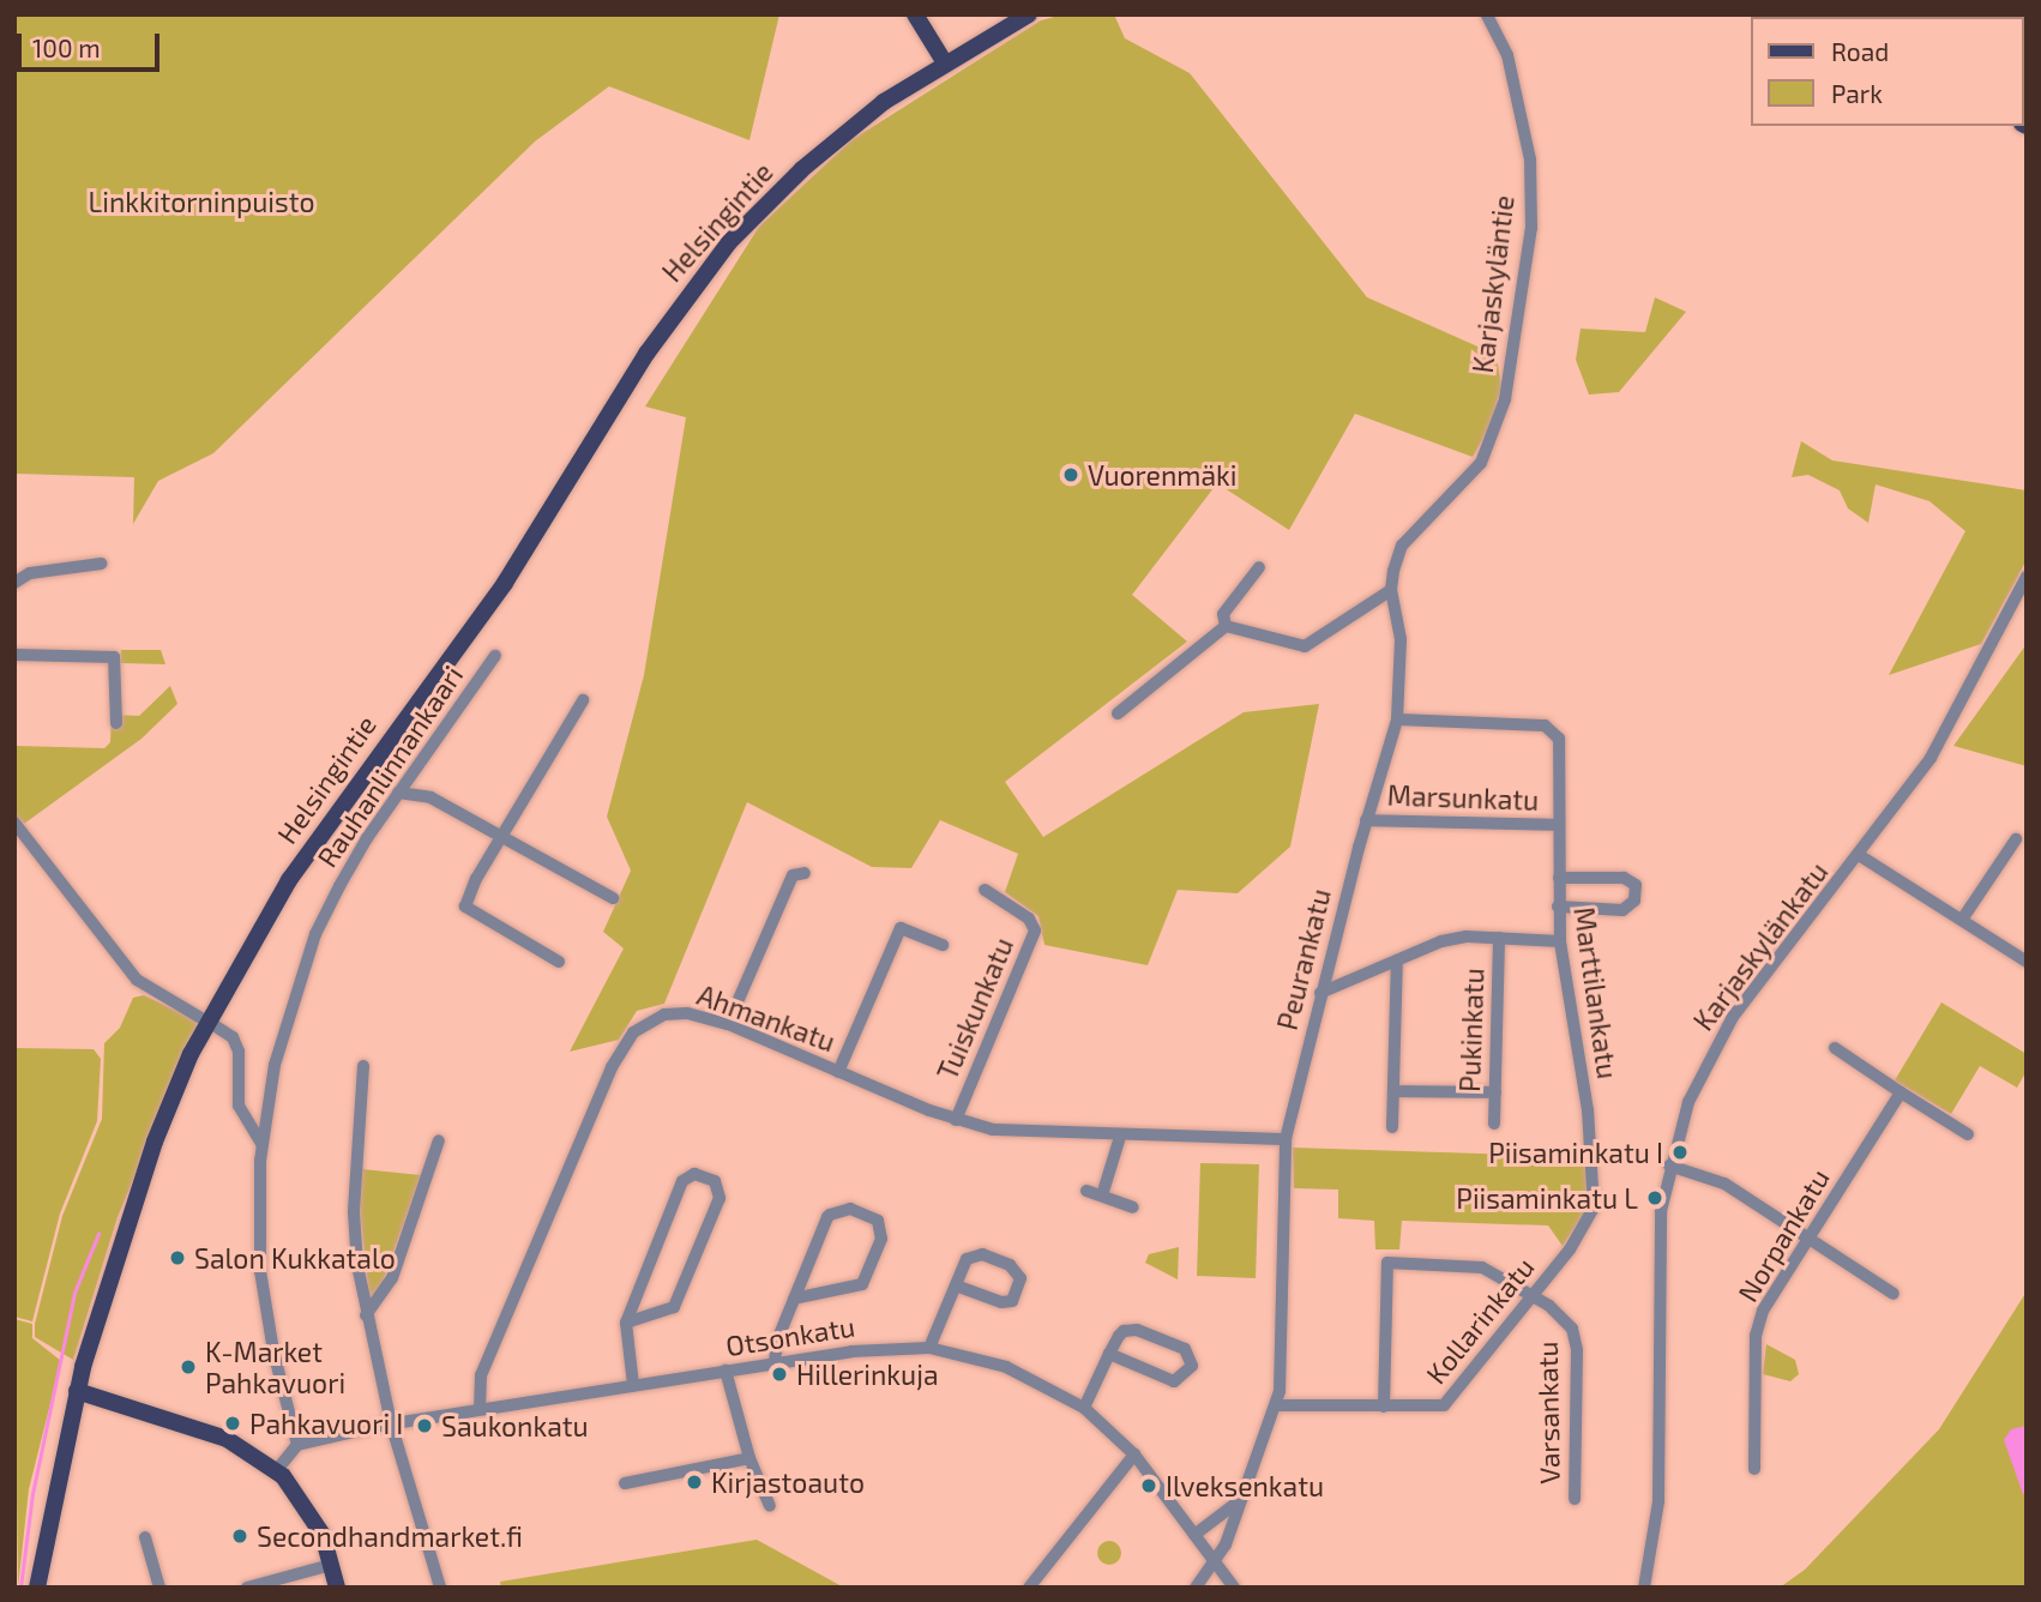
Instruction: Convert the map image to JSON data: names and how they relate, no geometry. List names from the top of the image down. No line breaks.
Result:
{"streets":{"main road":["Helsingintie"],"street":["Karjaskyläntie","Rauhanlinnankaari","Marsunkatu","Karjaskylänkatu","Peurankatu","Marttilankatu","Tuiskunkatu","Ahmankatu","Pukinkatu","Norpankatu","Kollarinkatu","Otsonkatu","Varsankatu"]},"crossings":[["Karjaskyläntie","Peurankatu"],["Rauhanlinnankaari","Otsonkatu"],["Marsunkatu","Peurankatu"],["Marsunkatu","Marttilankatu"],["Peurankatu","Marttilankatu"],["Peurankatu","Ahmankatu"],["Peurankatu","Kollarinkatu"],["Peurankatu","Otsonkatu"],["Marttilankatu","Kollarinkatu"],["Tuiskunkatu","Ahmankatu"],["Ahmankatu","Otsonkatu"],["Kollarinkatu","Varsankatu"]],"parks":["Linkkitorninpuisto"],"places":["Vuorenmäki","Piisaminkatu I","Piisaminkatu L","Salon Kukkatalo","K-Market Pahkavuori","Hillerinkuja","Pahkavuori I","Saukonkatu","Kirjastoauto","Ilveksenkatu","Secondhandmarket.fi"],"legend":["Road","Park"],"scale_bar":"100 m"}
